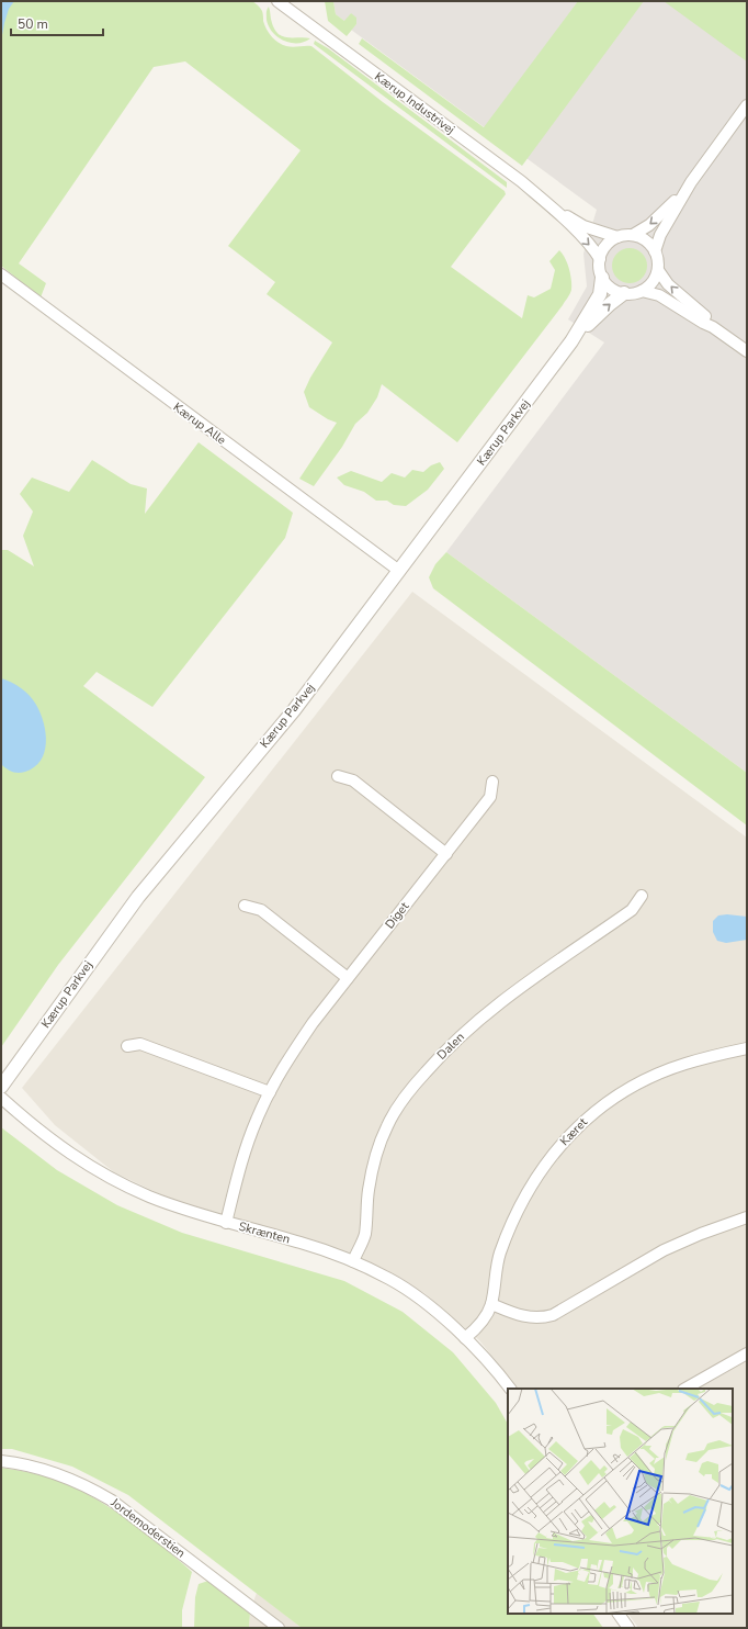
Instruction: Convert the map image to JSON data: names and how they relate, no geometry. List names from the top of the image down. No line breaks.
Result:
{"streets":{"street":["Kærup Industrivej","Kærup Alle","Kærup Parkvej","Diget","Dalen","Kæret","Skrænten","Jordemoderstien"]},"crossings":[["Kærup Industrivej","Kærup Parkvej"],["Kærup Alle","Kærup Parkvej"],["Diget","Skrænten"],["Dalen","Skrænten"],["Kæret","Skrænten"]],"scale_bar":"50 m"}
